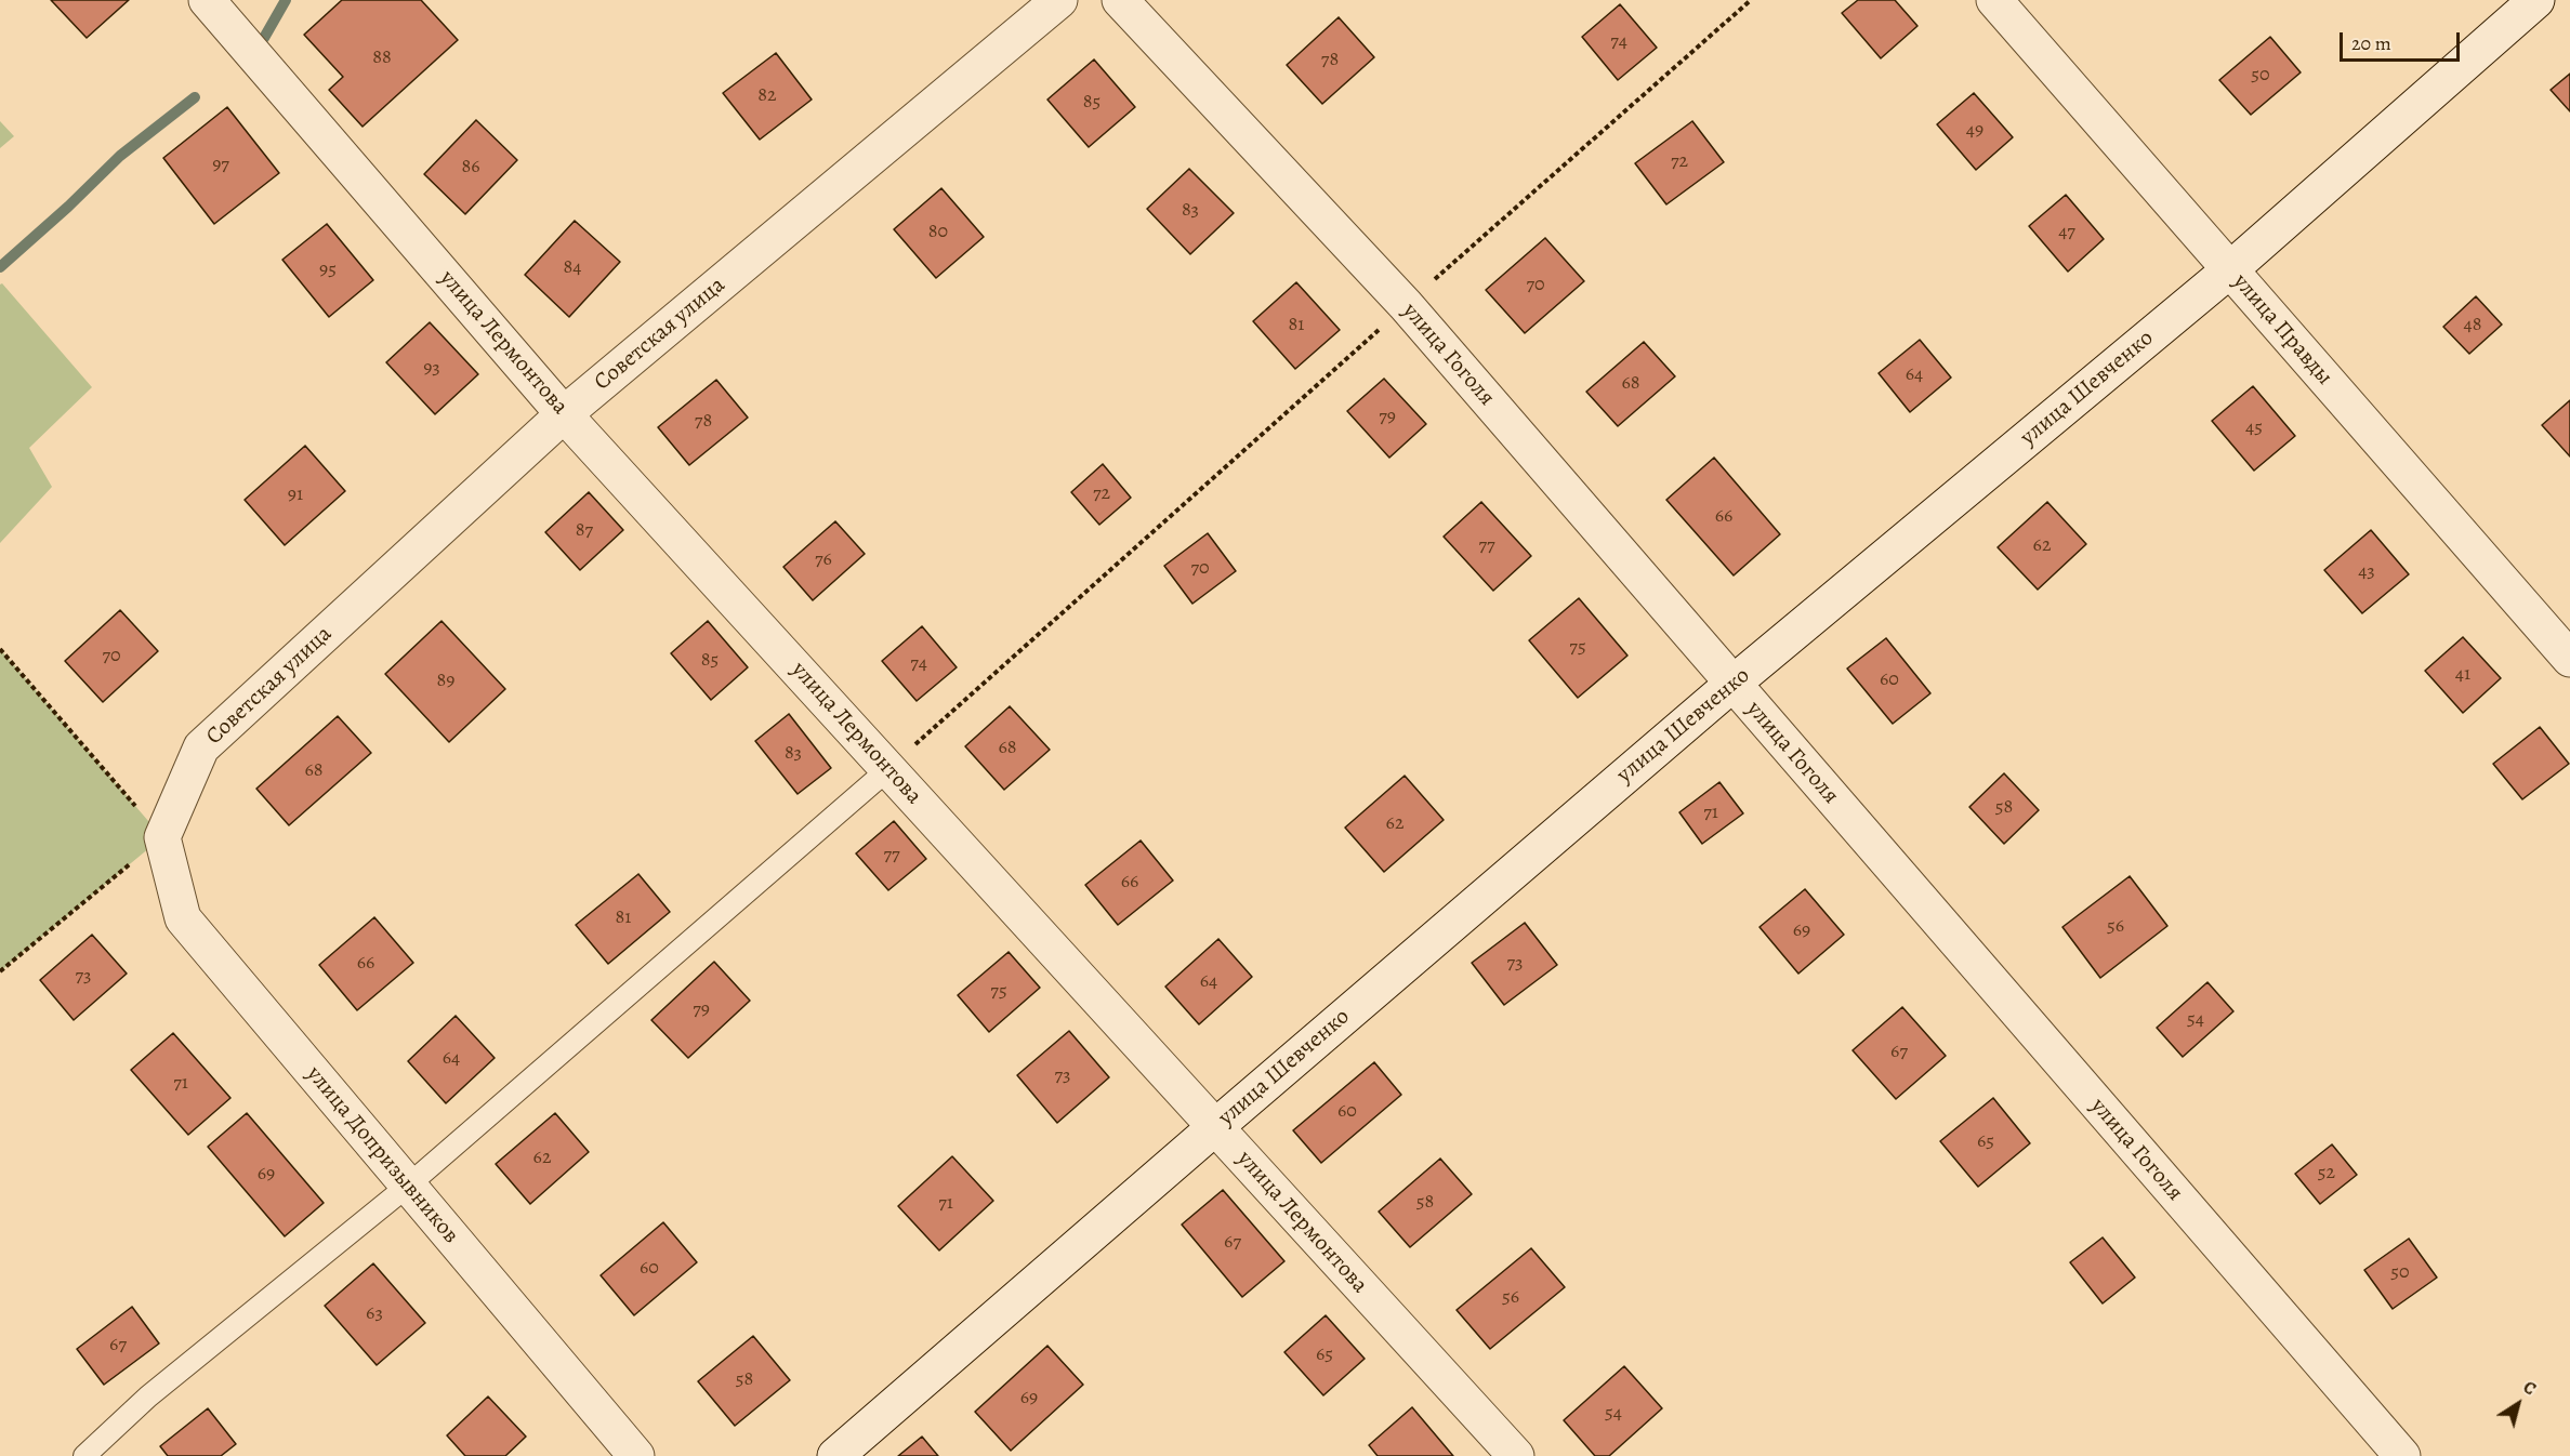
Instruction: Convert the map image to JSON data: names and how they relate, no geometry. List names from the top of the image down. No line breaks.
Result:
{"streets":{"street":["улица Правды","Советская улица","улица Лермонтова","улица Гоголя","улица Шевченко","улица Допризывников"]},"crossings":[["улица Правды","улица Шевченко"],["Советская улица","улица Лермонтова"],["Советская улица","улица Допризывников"],["улица Лермонтова","улица Шевченко"],["улица Гоголя","улица Шевченко"]],"house_numbers":["74","88","78","50","82","85","49","72","97","86","83","80","47","84","95","70","81","48","93","64","68","79","78","45","72","91","66","87","77","62","76","70","43","75","70","85","74","41","60","89","68","83","68","58","71","62","77","66","81","56","69","66","73","73","64","75","79","54","67","64","73","71","60","65","62","52","69","58","71","67","60","50","56","63","67","65","58","69","54"],"scale_bar":"20 m","north":"top right"}
